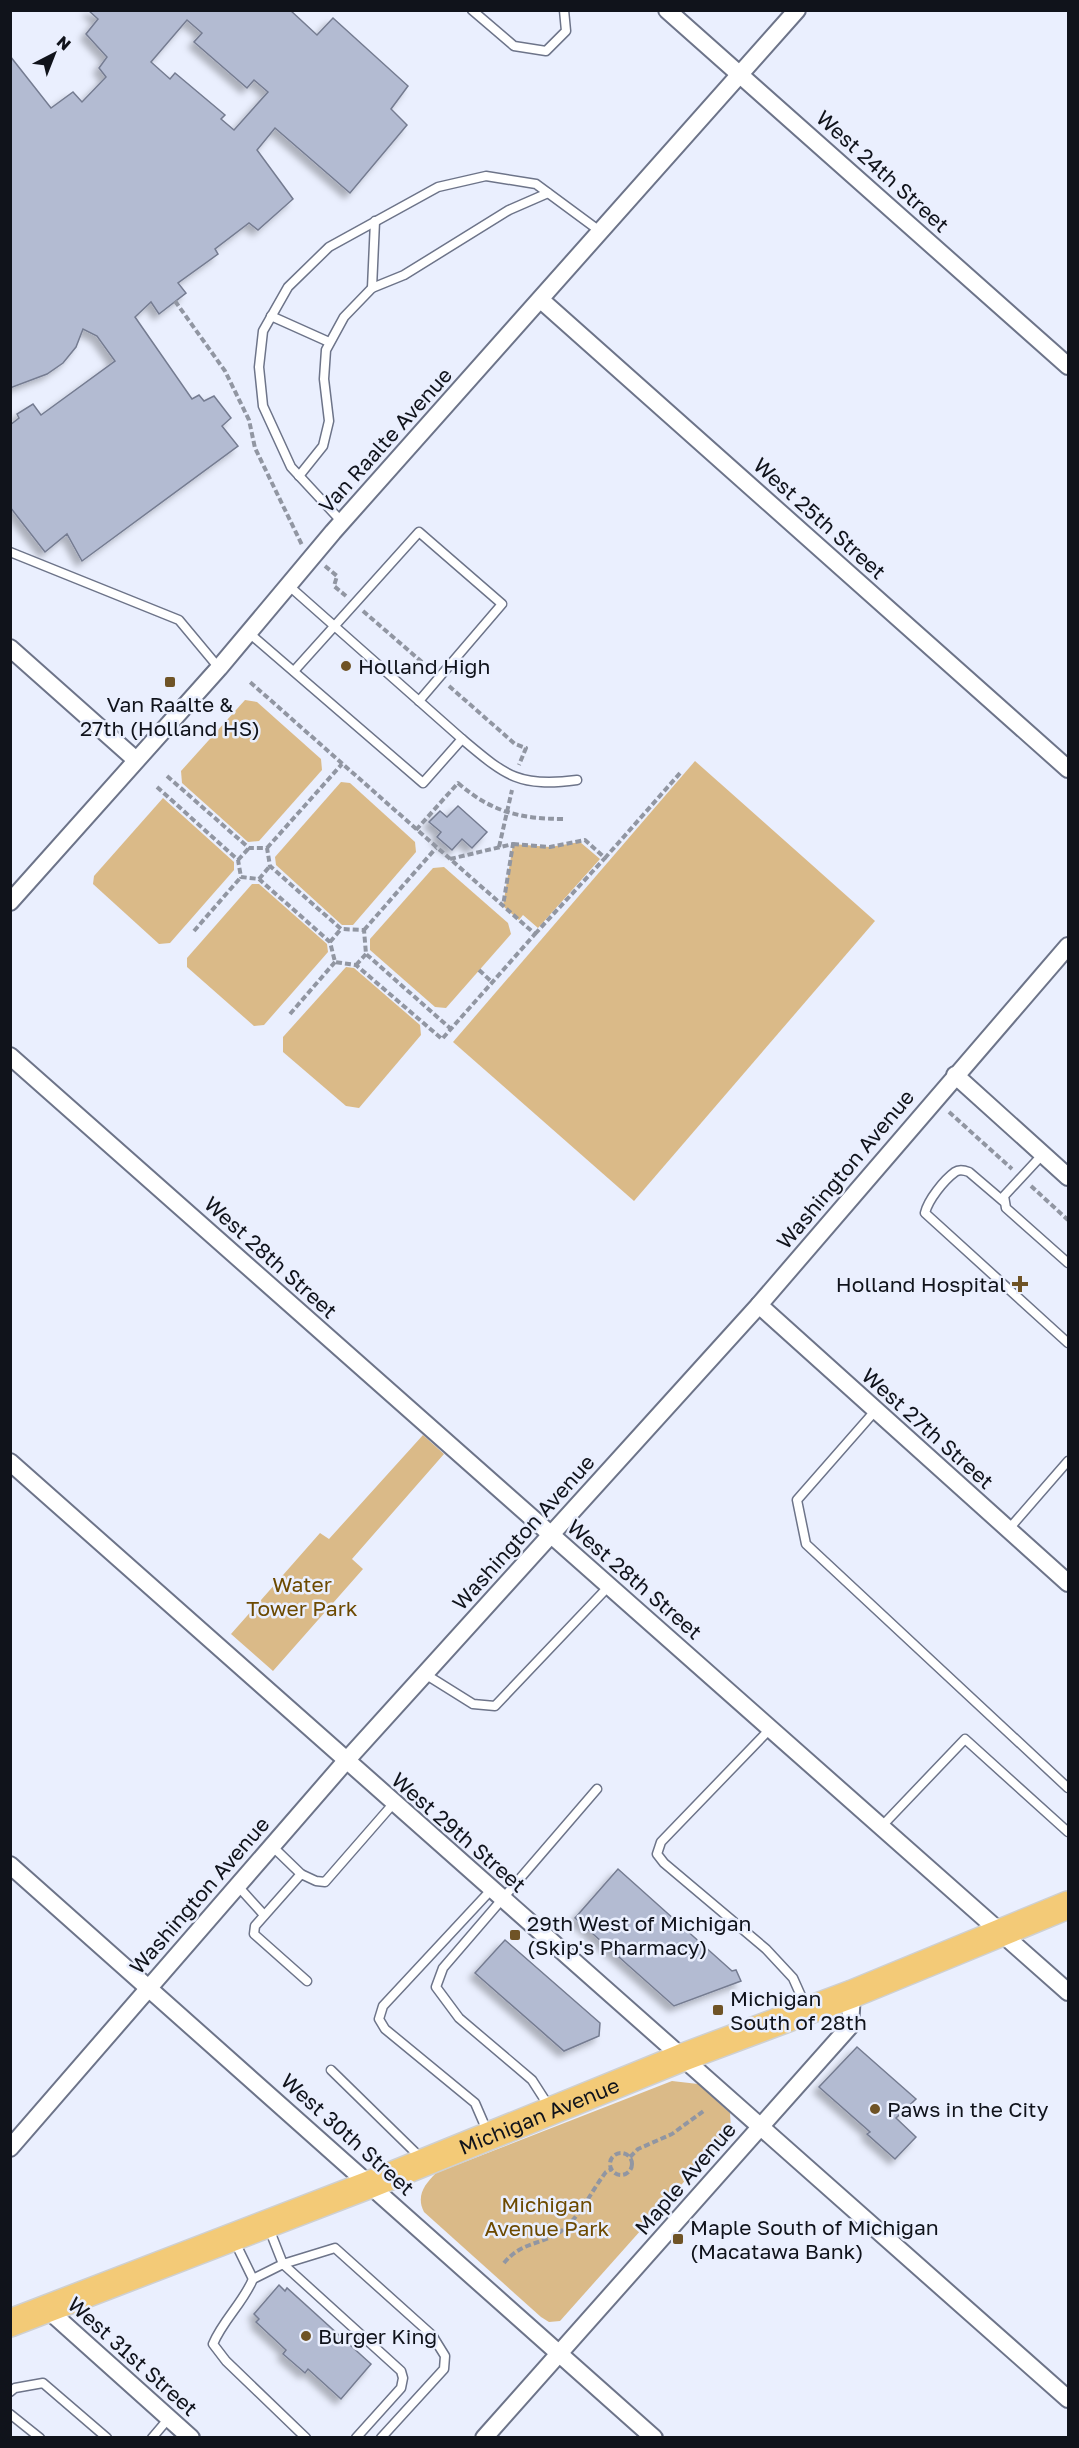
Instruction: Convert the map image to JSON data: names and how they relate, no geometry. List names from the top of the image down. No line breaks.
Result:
{"streets":{"main road":["Michigan Avenue"],"street":["West 24th Street","Van Raalte Avenue","West 25th Street","Washington Avenue","West 28th Street","West 27th Street","West 29th Street","West 30th Street","Maple Avenue","West 31st Street"]},"crossings":[["West 24th Street","Van Raalte Avenue"],["Van Raalte Avenue","West 25th Street"],["Washington Avenue","West 28th Street"],["Washington Avenue","West 27th Street"],["Washington Avenue","West 29th Street"],["Washington Avenue","West 30th Street"],["West 28th Street","Michigan Avenue"],["West 29th Street","Michigan Avenue"],["West 29th Street","Maple Avenue"],["Michigan Avenue","West 30th Street"],["Michigan Avenue","Maple Avenue"],["Michigan Avenue","West 31st Street"],["West 30th Street","Maple Avenue"]],"parks":["Water Tower Park","Michigan Avenue Park"],"places":{"other":["Holland High","Paws in the City","Burger King"],"transit":["Van Raalte & 27th (Holland HS)","29th West of Michigan (Skip's Pharmacy)","Michigan South of 28th","Maple South of Michigan (Macatawa Bank)"],"health":["Holland Hospital"]},"north":"top right"}
